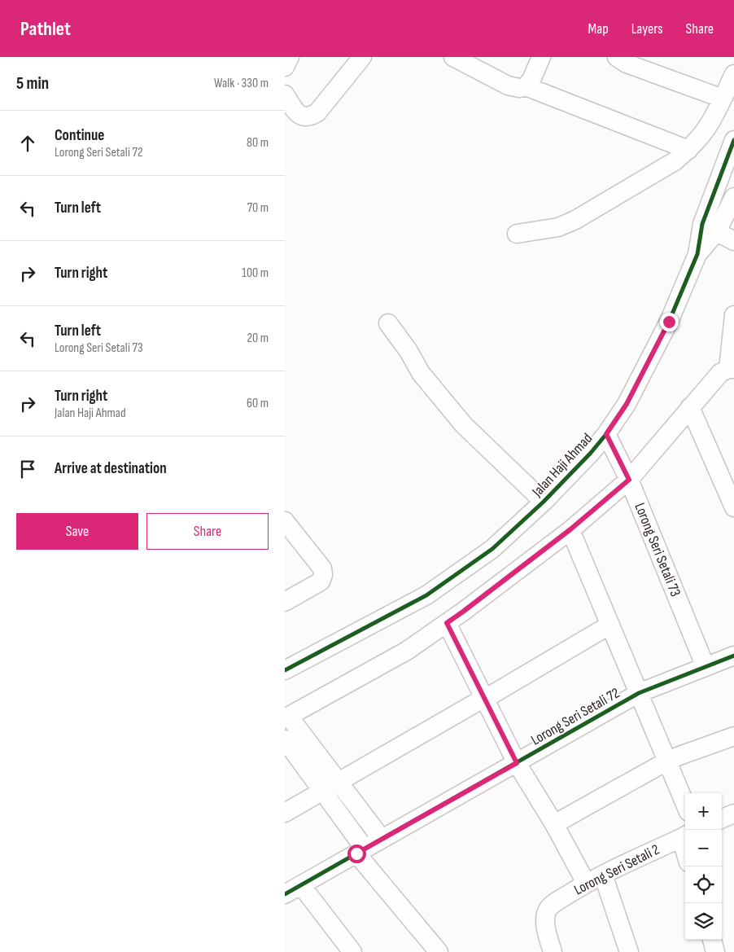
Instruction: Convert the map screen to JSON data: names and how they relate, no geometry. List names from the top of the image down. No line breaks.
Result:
{"streets":{"street":["Jalan Haji Ahmad","Lorong Seri Setali 73","Lorong Seri Setali 72","Lorong Seri Setali 2"]},"crossings":[["Jalan Haji Ahmad","Lorong Seri Setali 73"],["Lorong Seri Setali 73","Lorong Seri Setali 72"]],"page":{"header":"Pathlet","nav":["Map","Layers","Share"],"heading":["5 min","Walk · 330 m"],"list":[["Continue","Lorong Seri Setali 72","80 m"],["Turn left","70 m"],["Turn right","100 m"],["Turn left","Lorong Seri Setali 73","20 m"],["Turn right","Jalan Haji Ahmad","60 m"],"Arrive at destination"],"buttons":["Save","Share"],"map_buttons":["+","−"]}}
